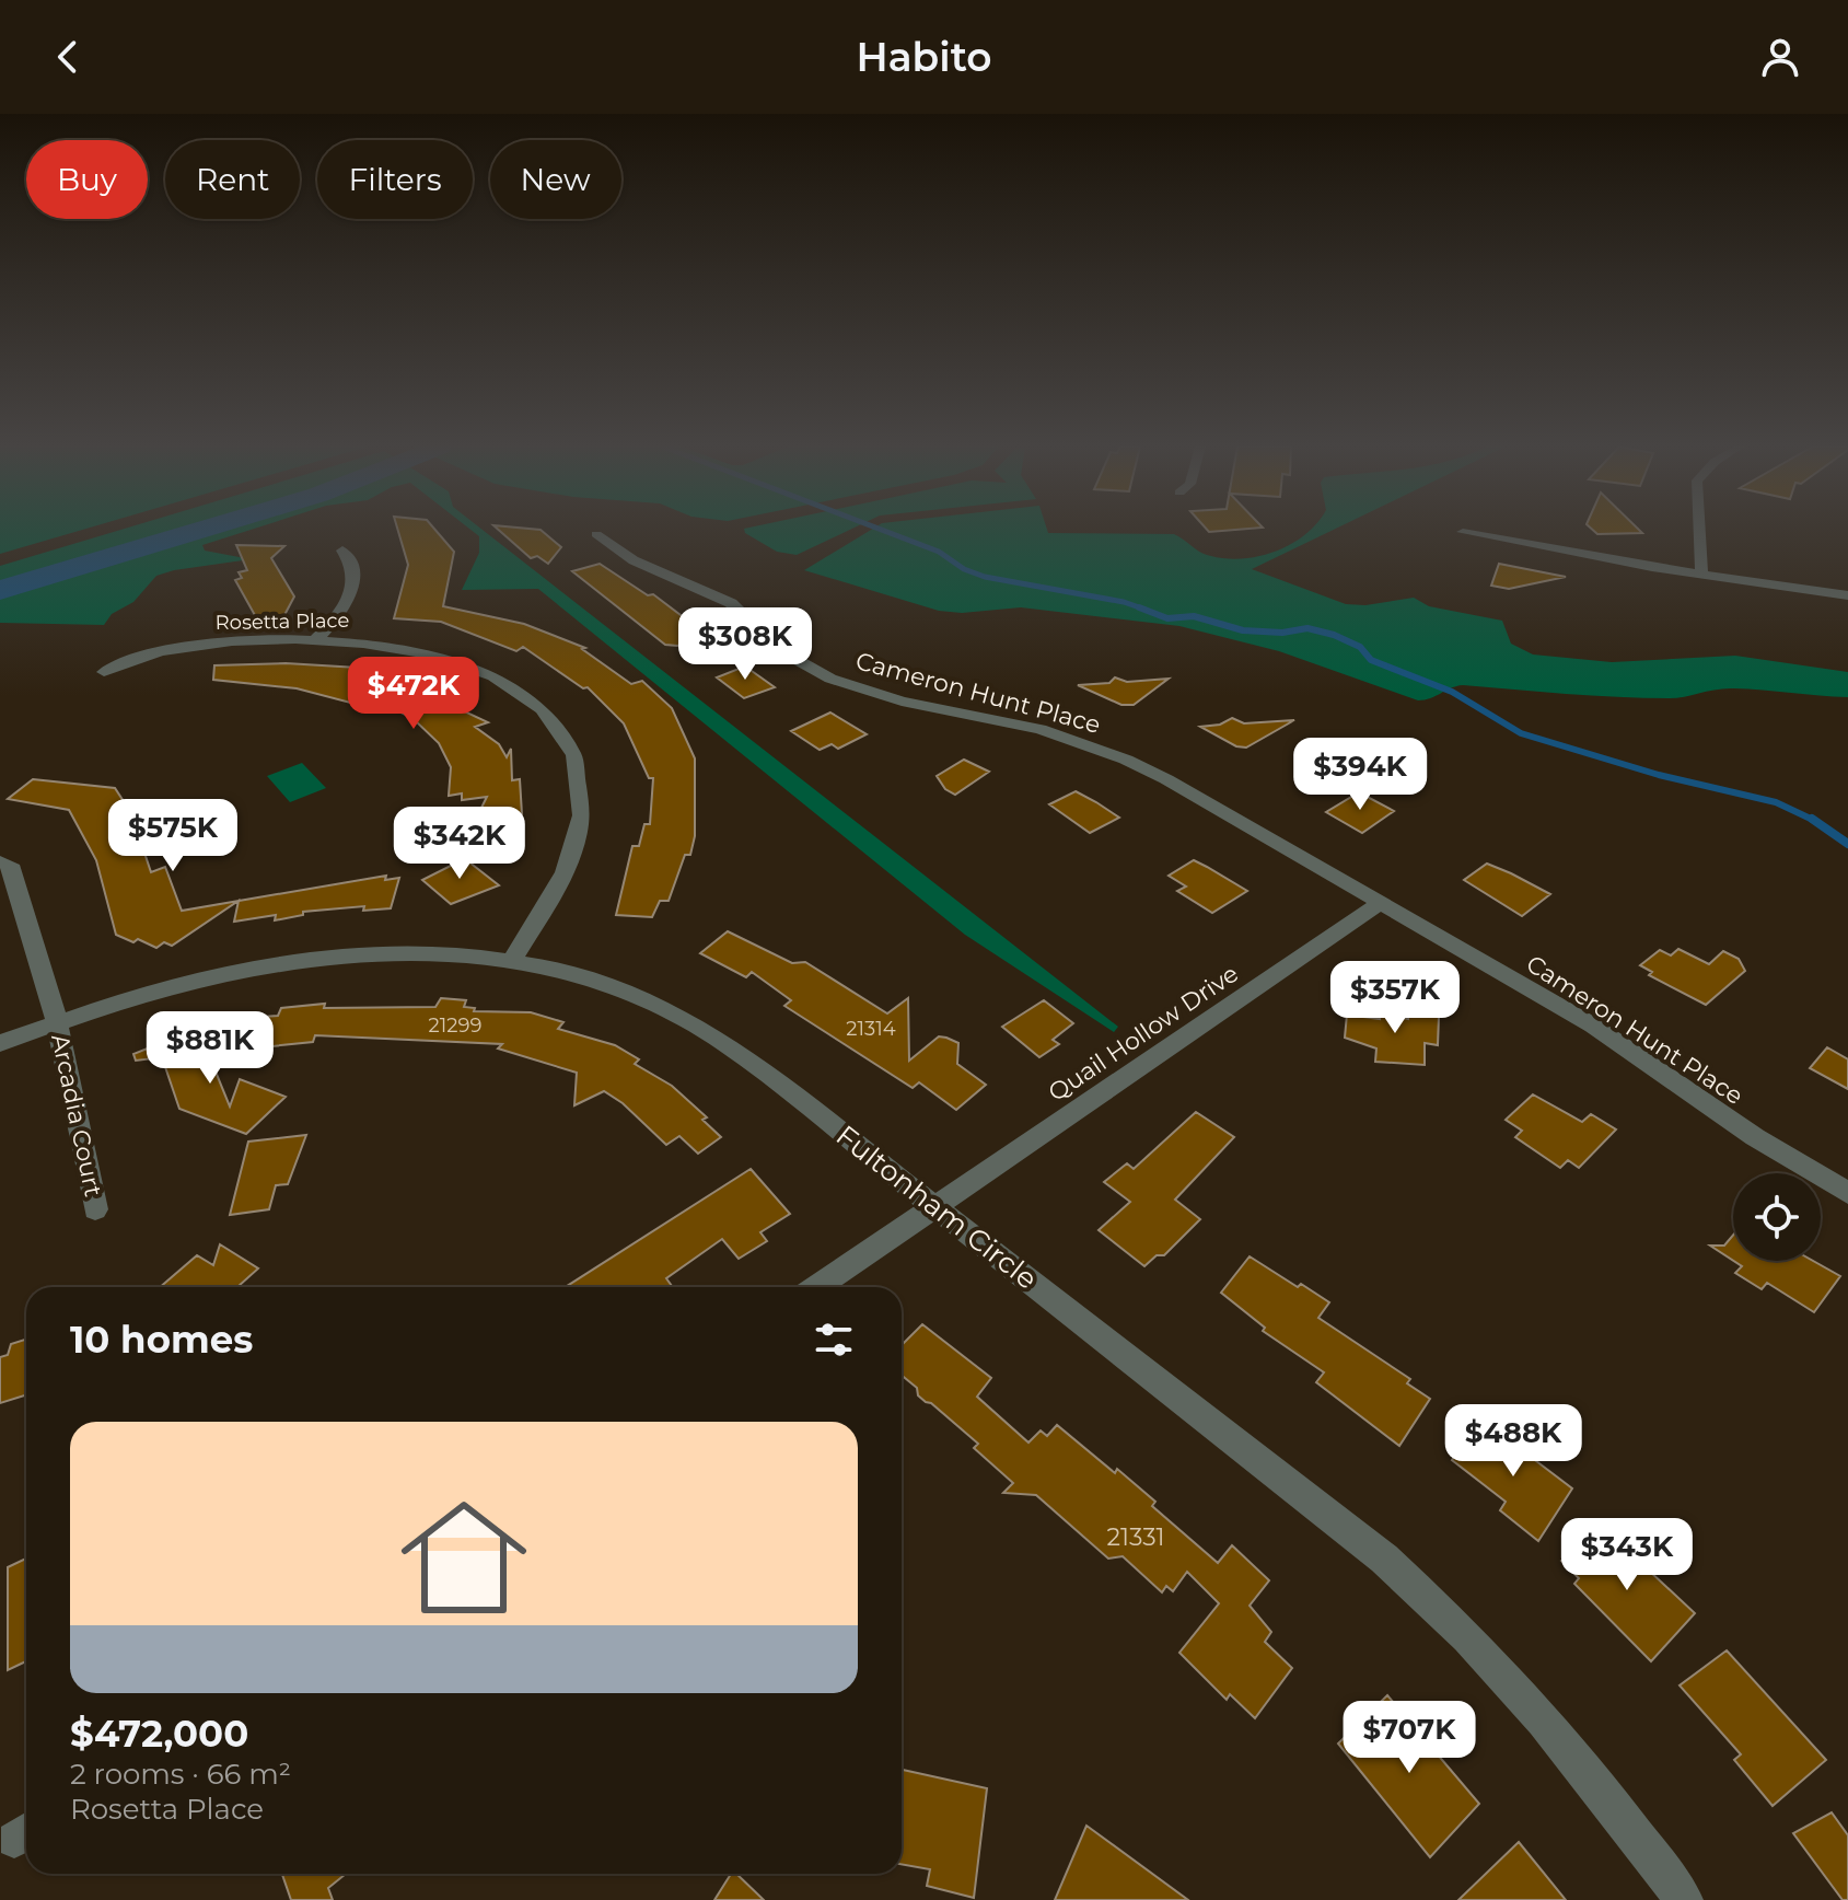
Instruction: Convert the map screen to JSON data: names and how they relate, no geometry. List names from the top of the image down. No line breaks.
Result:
{"streets":{"street":["Rosetta Place","Cameron Hunt Place","Quail Hollow Drive","Arcadia Court","Fultonham Circle"]},"crossings":[["Rosetta Place","Fultonham Circle"],["Cameron Hunt Place","Quail Hollow Drive"],["Quail Hollow Drive","Fultonham Circle"],["Arcadia Court","Fultonham Circle"]],"house_numbers":["21299","21314","21331"],"page":{"header":"Habito","chip":["Buy","Rent","Filters","New"],"price":["$308K","$472K","$394K","$575K","$342K","$357K","$881K","$488K","$343K","$707K"],"heading":"10 homes","list":[{"name":"$472,000","note":"2 rooms · 66 m² · Rosetta Place"}]}}
